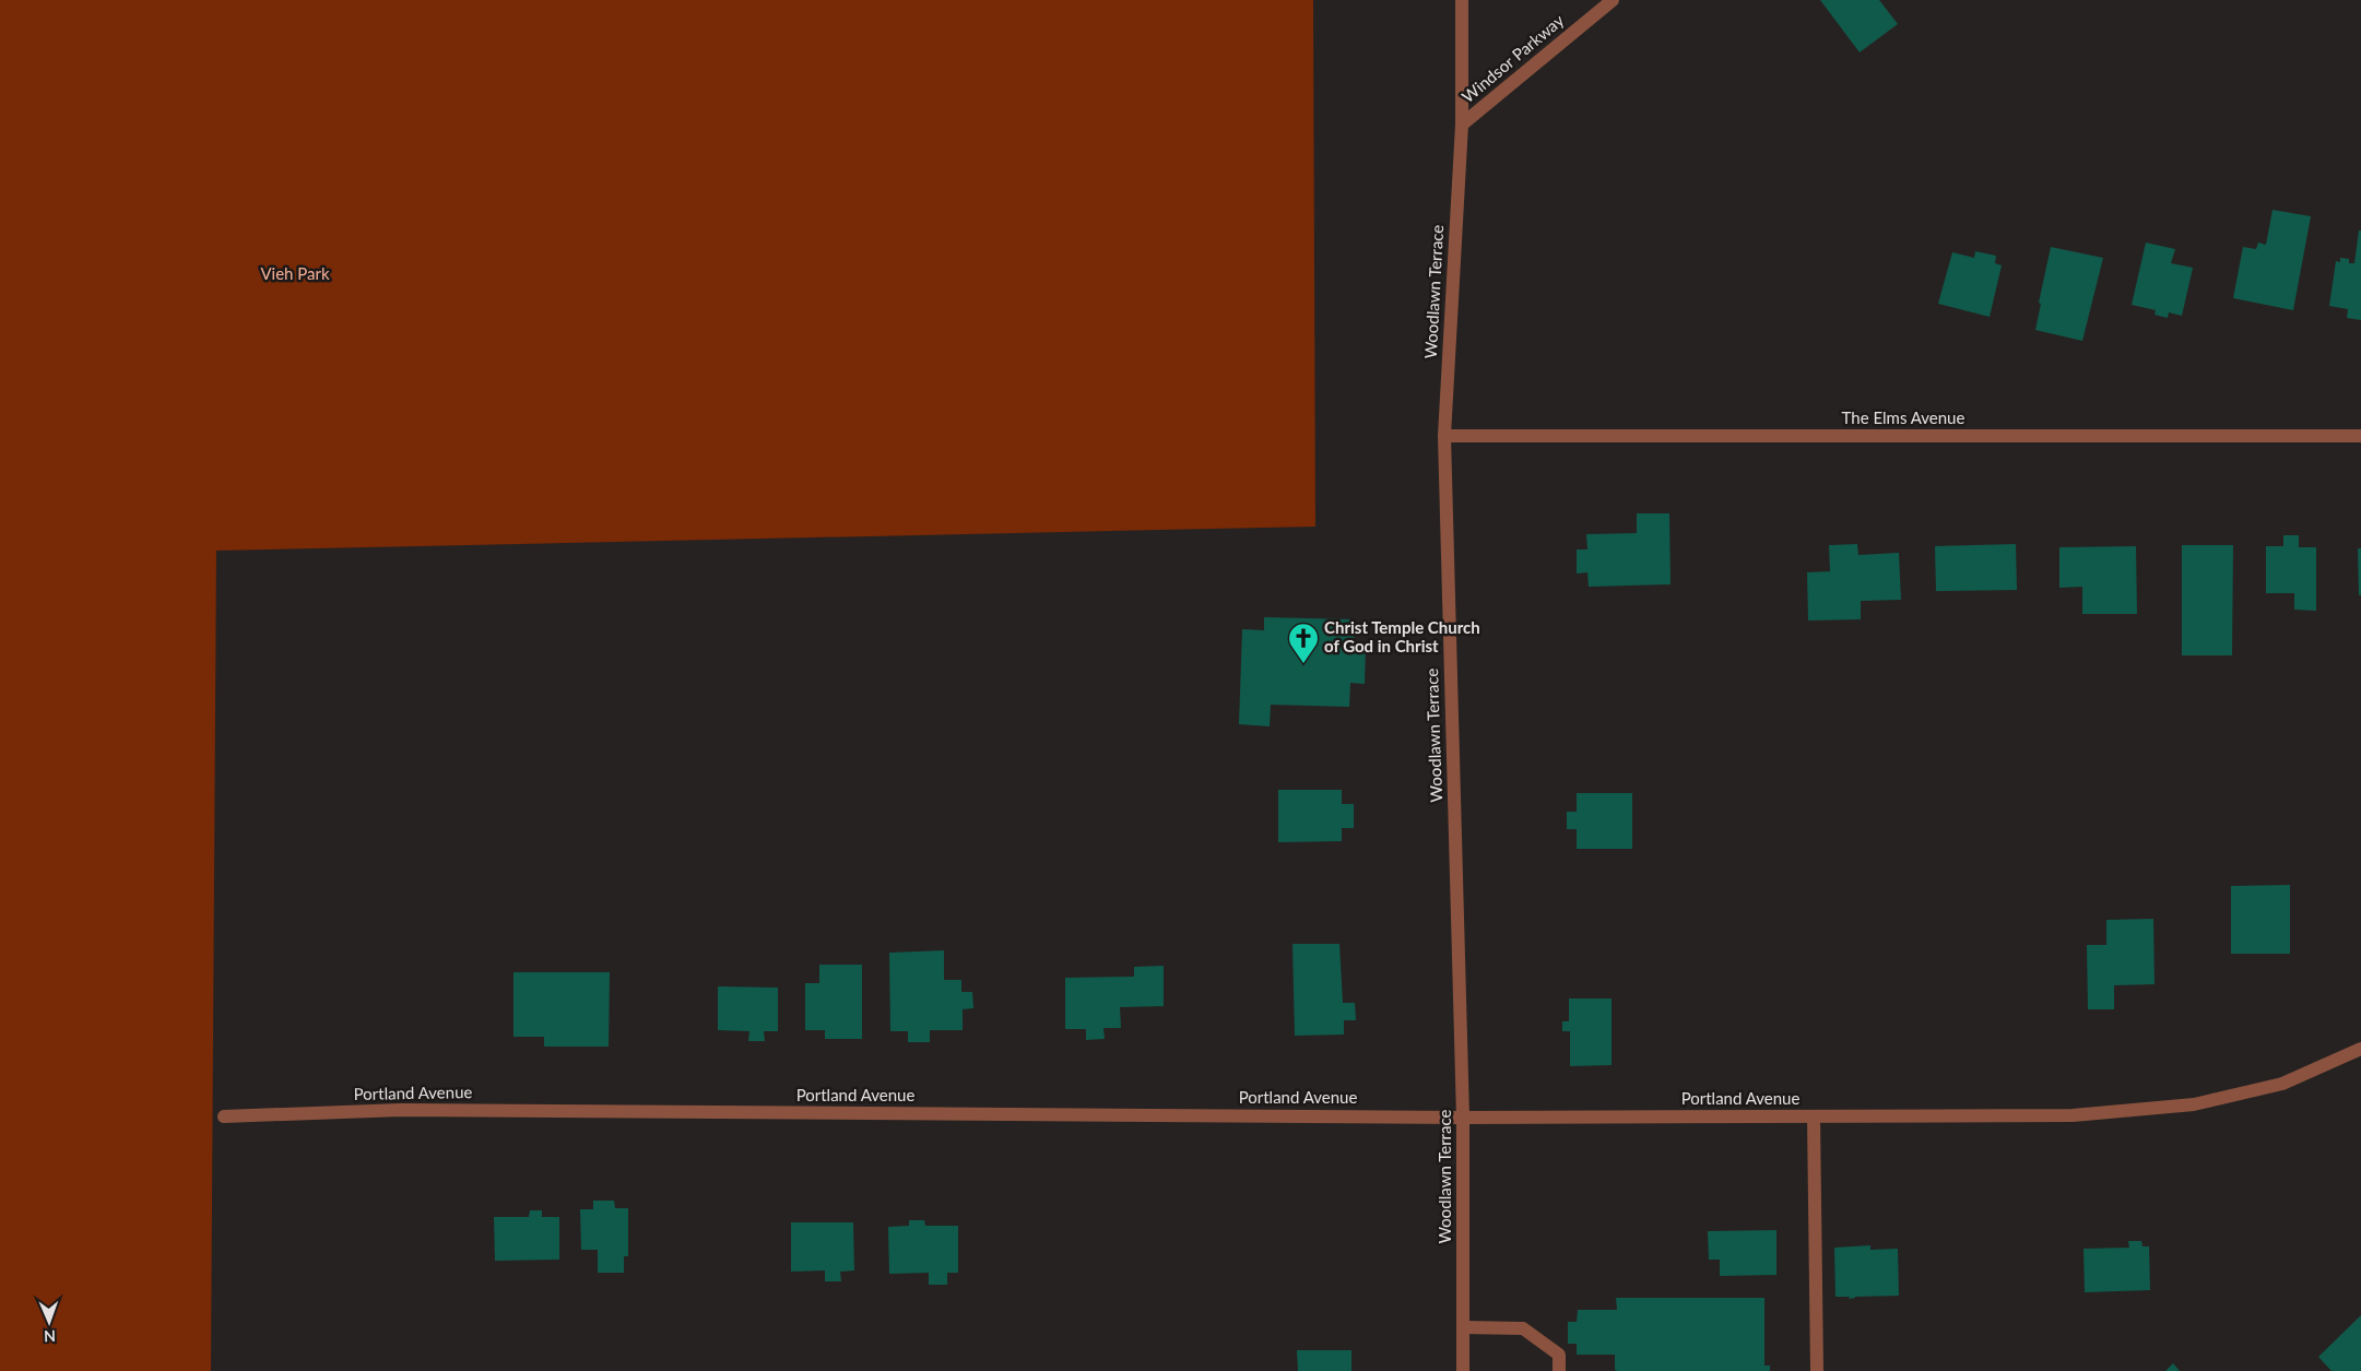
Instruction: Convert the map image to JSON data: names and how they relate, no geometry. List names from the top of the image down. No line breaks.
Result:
{"streets":{"street":["Windsor Parkway","Woodlawn Terrace","The Elms Avenue","Portland Avenue"]},"crossings":[["Windsor Parkway","Woodlawn Terrace"],["Woodlawn Terrace","The Elms Avenue"],["Woodlawn Terrace","Portland Avenue"]],"parks":["Vieh Park"],"places":{"church":["Christ Temple Church of God in Christ"]},"north":"bottom"}
